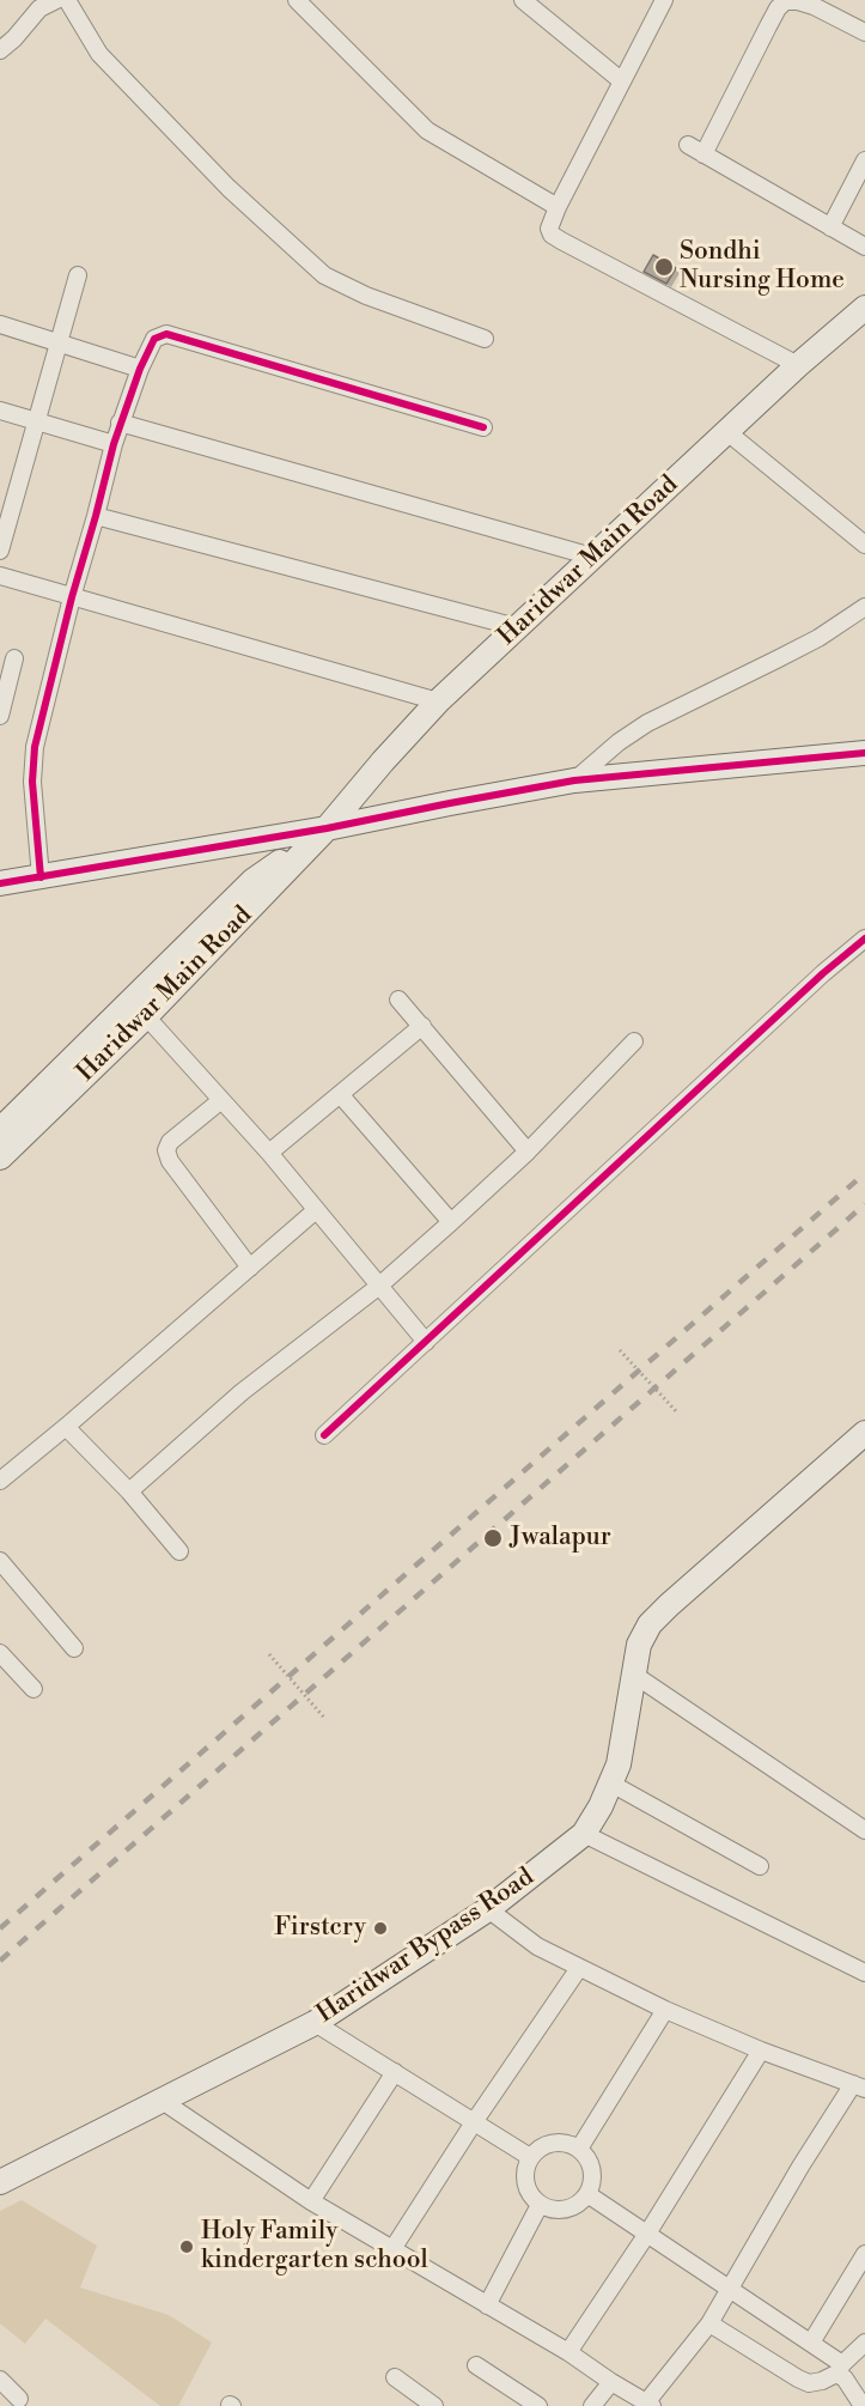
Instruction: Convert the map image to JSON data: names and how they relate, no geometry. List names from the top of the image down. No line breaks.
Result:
{"streets":{"main road":["Haridwar Main Road","Haridwar Bypass Road"]},"places":["Sondhi Nursing Home","Jwalapur","Firstcry","Holy Family kindergarten school"]}
